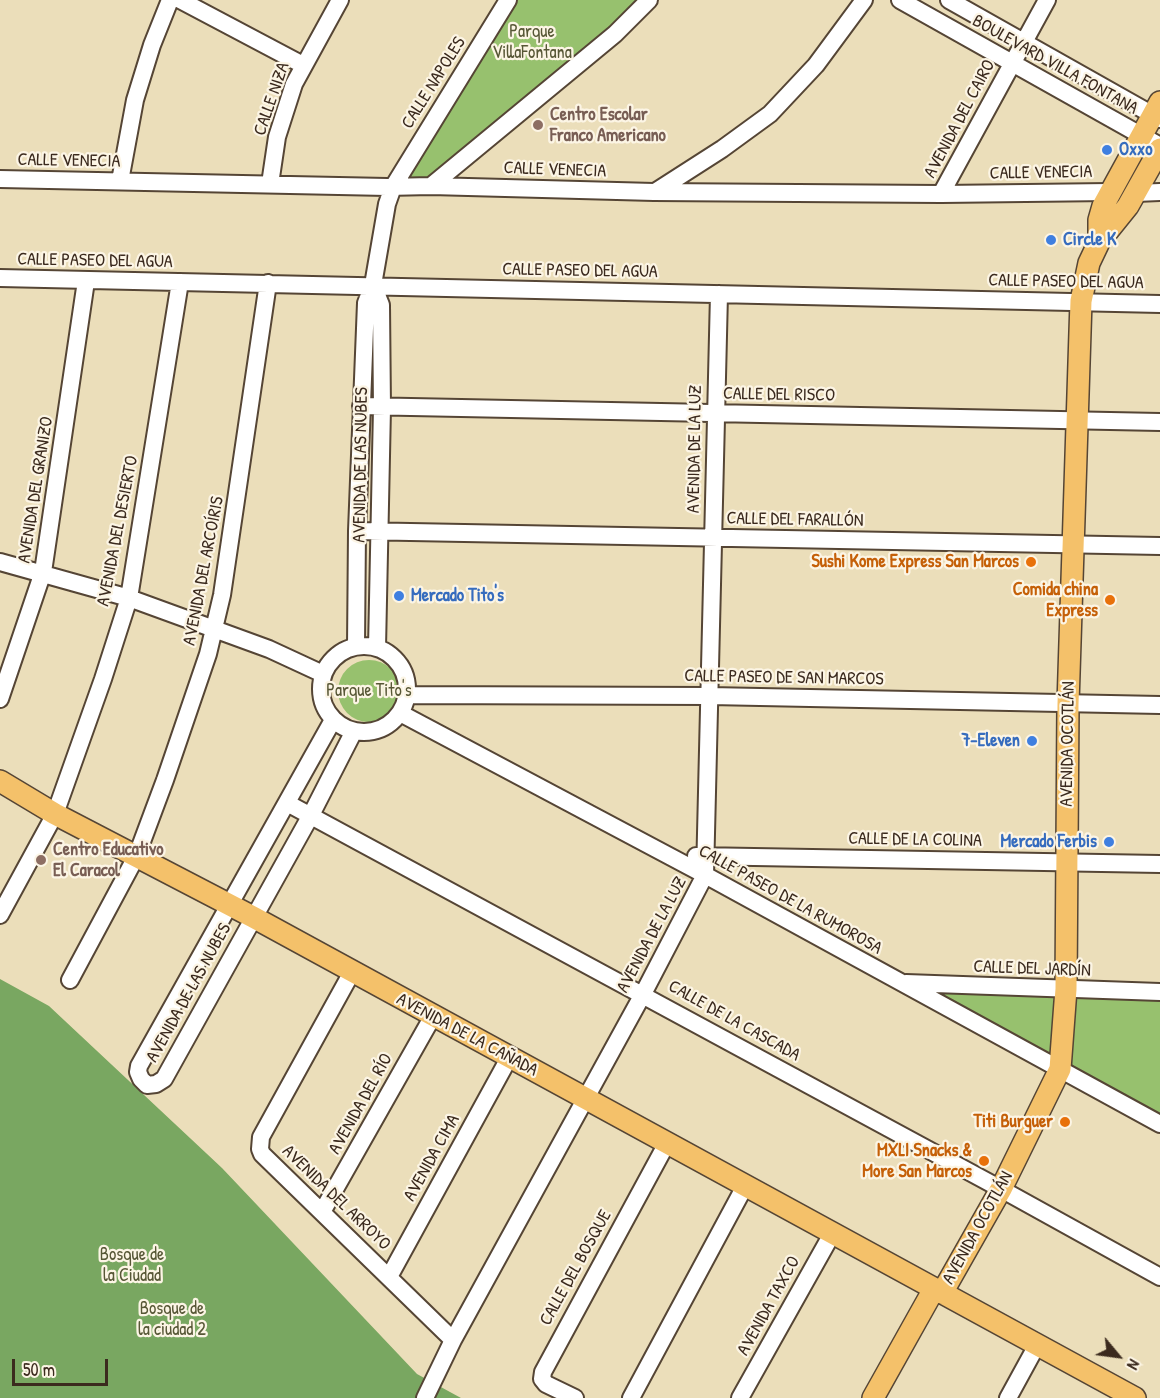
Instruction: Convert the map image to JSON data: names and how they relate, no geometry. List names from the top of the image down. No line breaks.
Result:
{"streets":{"main road":["AVENIDA OCOTLÁN","AVENIDA DE LA CAÑADA"],"street":["BOULEVARD VILLA FONTANA","CALLE NAPOLES","CALLE NIZA","AVENIDA DEL CAIRO","CALLE VENECIA","CALLE PASEO DEL AGUA","CALLE DEL RISCO","AVENIDA DE LA LUZ","AVENIDA DE LAS NUBES","AVENIDA DEL GRANIZO","CALLE DEL FARALLÓN","AVENIDA DEL DESIERTO","AVENIDA DEL ARCOÍRIS","CALLE PASEO DE SAN MARCOS","CALLE DE LA COLINA","CALLE PASEO DE LA RUMOROSA","CALLE DEL JARDÍN","CALLE DE LA CASCADA","AVENIDA DEL RÍO","AVENIDA CIMA","AVENIDA DEL ARROYO","CALLE DEL BOSQUE","AVENIDA TAXCO"]},"crossings":[["BOULEVARD VILLA FONTANA","AVENIDA DEL CAIRO"],["BOULEVARD VILLA FONTANA","AVENIDA OCOTLÁN"],["CALLE NAPOLES","CALLE VENECIA"],["CALLE NAPOLES","AVENIDA DE LAS NUBES"],["CALLE NIZA","CALLE VENECIA"],["AVENIDA DEL CAIRO","CALLE VENECIA"],["CALLE VENECIA","AVENIDA DE LAS NUBES"],["CALLE VENECIA","AVENIDA OCOTLÁN"],["CALLE PASEO DEL AGUA","AVENIDA DE LA LUZ"],["CALLE PASEO DEL AGUA","AVENIDA DE LAS NUBES"],["CALLE PASEO DEL AGUA","AVENIDA DEL GRANIZO"],["CALLE PASEO DEL AGUA","AVENIDA DEL DESIERTO"],["CALLE PASEO DEL AGUA","AVENIDA DEL ARCOÍRIS"],["CALLE PASEO DEL AGUA","AVENIDA OCOTLÁN"],["CALLE DEL RISCO","AVENIDA DE LA LUZ"],["CALLE DEL RISCO","AVENIDA DE LAS NUBES"],["CALLE DEL RISCO","AVENIDA OCOTLÁN"],["AVENIDA DE LA LUZ","CALLE DEL FARALLÓN"],["AVENIDA DE LA LUZ","CALLE PASEO DE SAN MARCOS"],["AVENIDA DE LA LUZ","CALLE DE LA COLINA"],["AVENIDA DE LA LUZ","CALLE PASEO DE LA RUMOROSA"],["AVENIDA DE LA LUZ","CALLE DE LA CASCADA"],["AVENIDA DE LA LUZ","AVENIDA DE LA CAÑADA"],["AVENIDA DE LA LUZ","AVENIDA DEL ARROYO"],["AVENIDA DE LAS NUBES","CALLE DEL FARALLÓN"],["AVENIDA DE LAS NUBES","CALLE PASEO DE SAN MARCOS"],["AVENIDA DE LAS NUBES","CALLE PASEO DE LA RUMOROSA"],["AVENIDA DE LAS NUBES","CALLE DE LA CASCADA"],["AVENIDA DE LAS NUBES","AVENIDA DE LA CAÑADA"],["CALLE DEL FARALLÓN","AVENIDA OCOTLÁN"],["AVENIDA DEL DESIERTO","AVENIDA DE LA CAÑADA"],["AVENIDA DEL ARCOÍRIS","AVENIDA DE LA CAÑADA"],["CALLE PASEO DE SAN MARCOS","AVENIDA OCOTLÁN"],["CALLE PASEO DE SAN MARCOS","CALLE PASEO DE LA RUMOROSA"],["AVENIDA OCOTLÁN","CALLE DE LA COLINA"],["AVENIDA OCOTLÁN","CALLE PASEO DE LA RUMOROSA"],["AVENIDA OCOTLÁN","CALLE DEL JARDÍN"],["AVENIDA OCOTLÁN","CALLE DE LA CASCADA"],["AVENIDA OCOTLÁN","AVENIDA DE LA CAÑADA"],["CALLE DE LA COLINA","CALLE PASEO DE LA RUMOROSA"],["CALLE PASEO DE LA RUMOROSA","CALLE DEL JARDÍN"],["AVENIDA DE LA CAÑADA","AVENIDA DEL RÍO"],["AVENIDA DE LA CAÑADA","AVENIDA CIMA"],["AVENIDA DE LA CAÑADA","AVENIDA DEL ARROYO"],["AVENIDA DE LA CAÑADA","CALLE DEL BOSQUE"],["AVENIDA DE LA CAÑADA","AVENIDA TAXCO"],["AVENIDA DEL RÍO","AVENIDA DEL ARROYO"],["AVENIDA CIMA","AVENIDA DEL ARROYO"]],"parks":["Parque VillaFontana","Parque Tito's","Bosque de la Ciudad","Bosque de la ciudad 2"],"places":["Centro Escolar Franco Americano","Oxxo","Circle K","Sushi Kome Express San Marcos","Mercado Tito's","Comida china Express","7-Eleven","Mercado Ferbis","Centro Educativo El Caracol","Titi Burguer","MXLI Snacks & More San Marcos"],"scale_bar":"50 m","north":"bottom right"}
